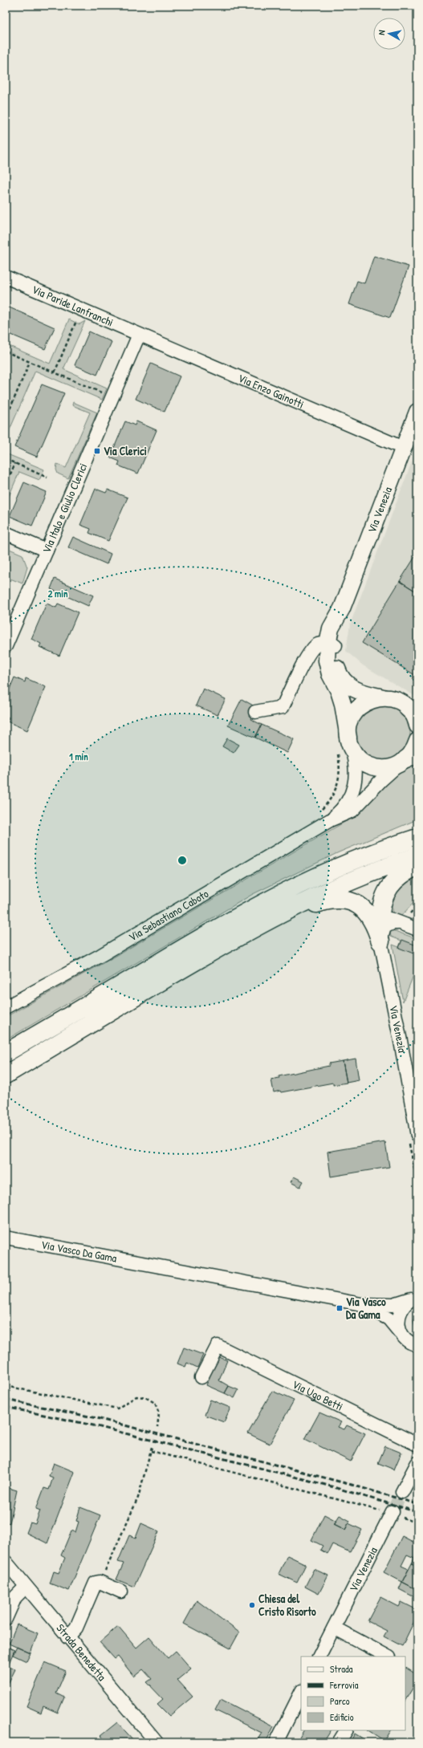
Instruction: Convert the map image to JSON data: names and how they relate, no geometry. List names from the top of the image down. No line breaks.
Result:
{"streets":{"main road":["Via Venezia"],"street":["Via Paride Lanfranchi","Via Enzo Gainotti","Via Italo e Giulio Clerici","Via Sebastiano Caboto","Via Vasco Da Gama","Via Ugo Betti","Strada Benedetta"]},"crossings":[["Via Paride Lanfranchi","Via Enzo Gainotti"],["Via Paride Lanfranchi","Via Italo e Giulio Clerici"],["Via Enzo Gainotti","Via Italo e Giulio Clerici"],["Via Enzo Gainotti","Via Venezia"],["Via Venezia","Via Sebastiano Caboto"]],"places":{"transit":["Via Clerici","Via Vasco Da Gama"],"other":["Chiesa del Cristo Risorto"]},"legend":["Strada","Ferrovia","Parco","Edificio"],"north":"left","rings":["2 min","1 min"]}
